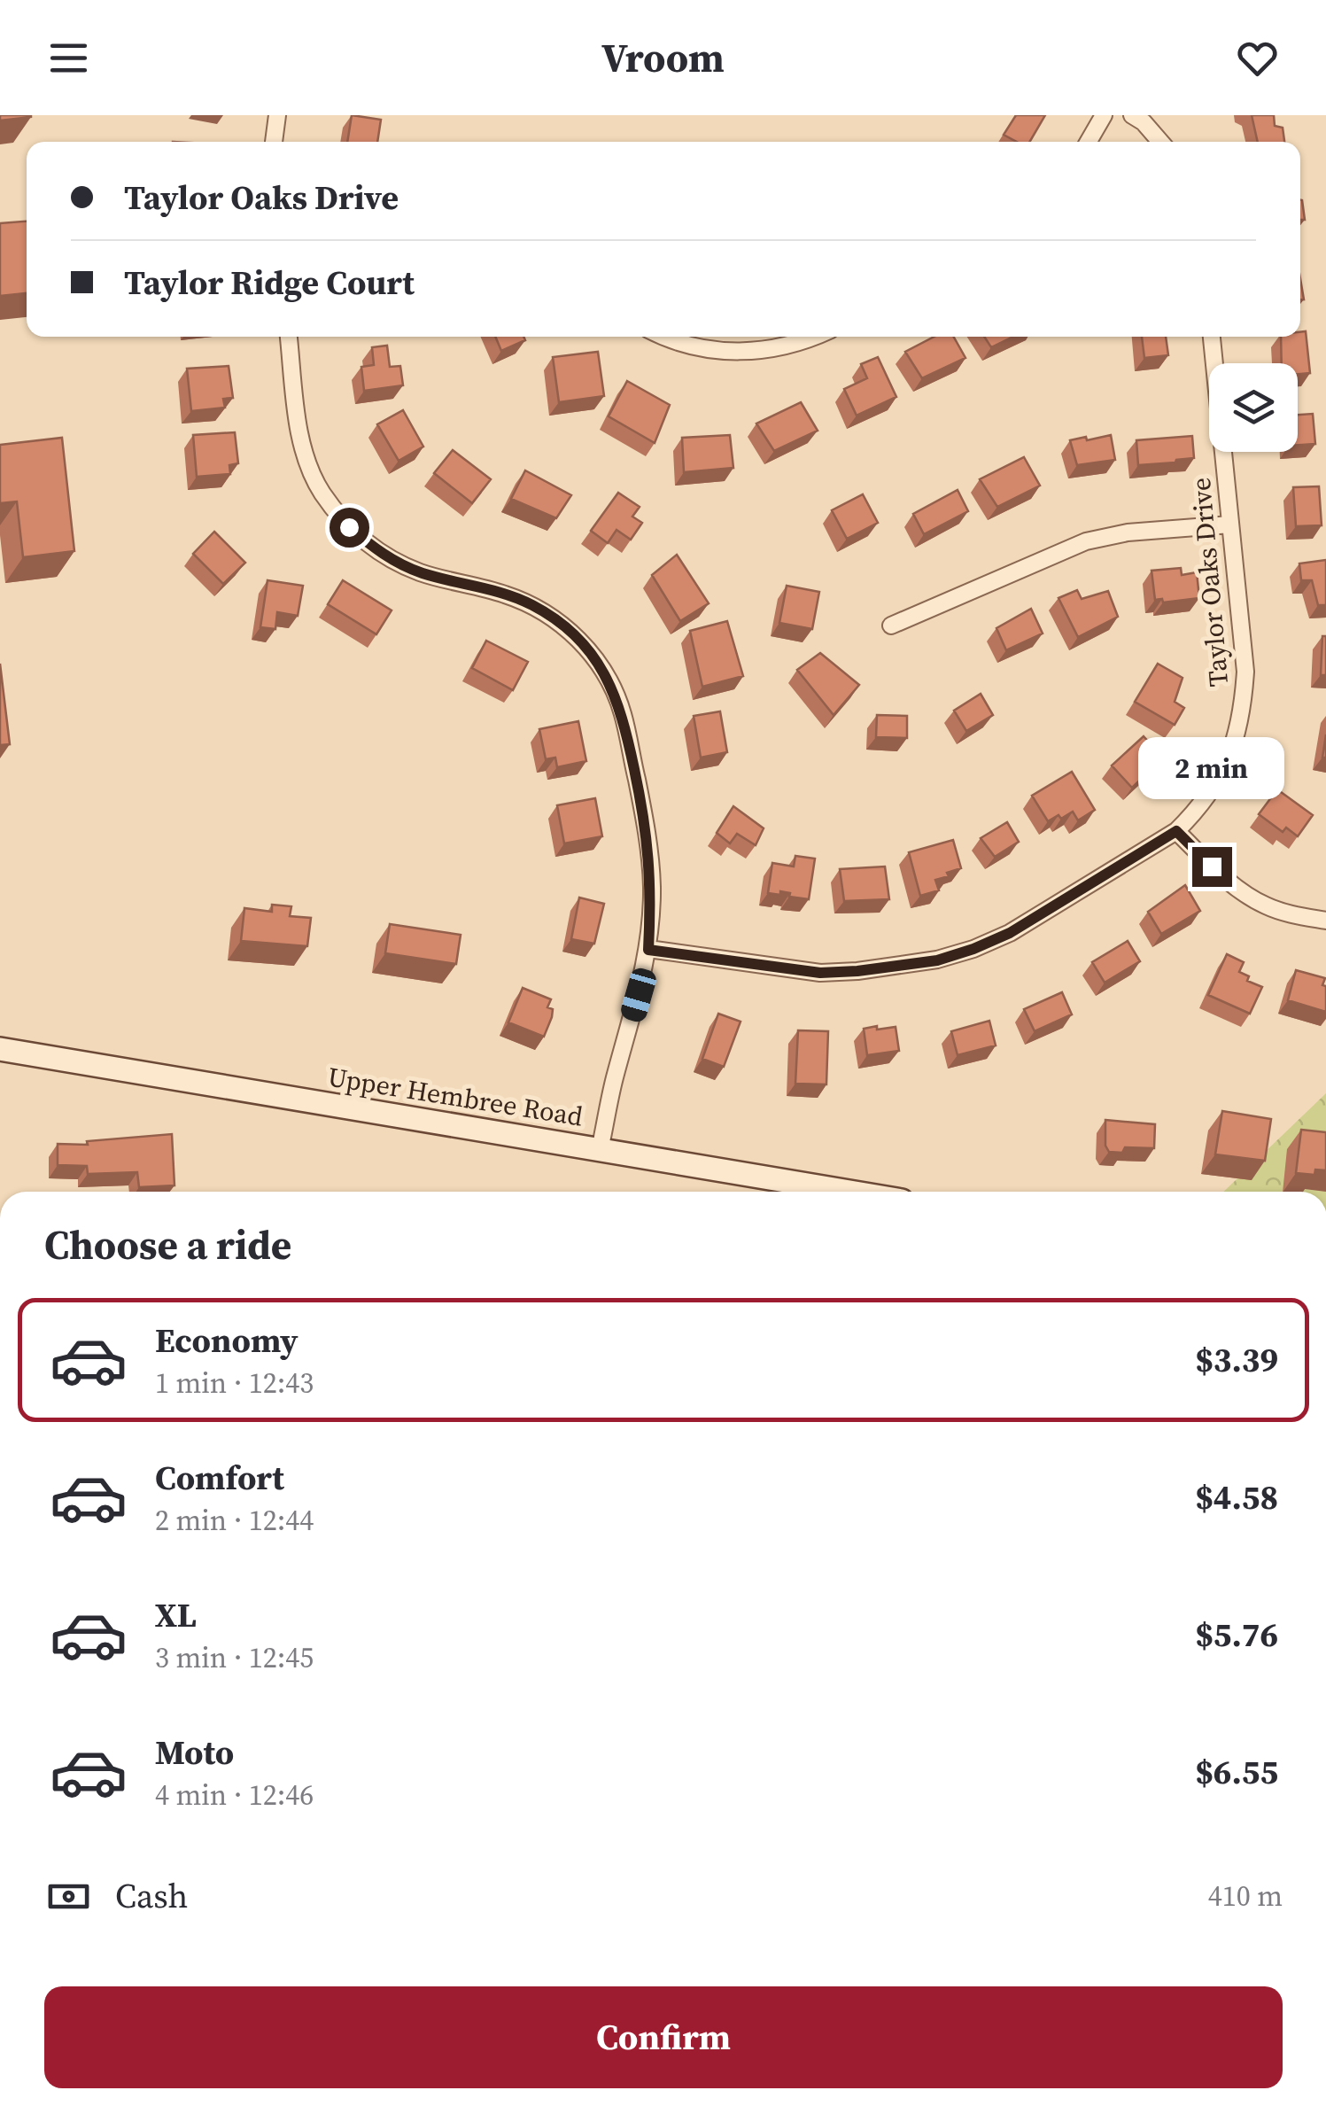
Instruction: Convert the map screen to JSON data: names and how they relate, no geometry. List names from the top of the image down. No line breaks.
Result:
{"streets":{"street":["Taylor Oaks Drive","Upper Hembree Road"]},"page":{"header":"Vroom","banner":["Taylor Oaks Drive","Taylor Ridge Court"],"bubble":"2 min","heading":"Choose a ride","list":[{"name":"Economy","note":"1 min · 12:43","value":"$3.39"},{"name":"Comfort","note":"2 min · 12:44","value":"$4.58"},{"name":"XL","note":"3 min · 12:45","value":"$5.76"},{"name":"Moto","note":"4 min · 12:46","value":"$6.55"}],"pay":["Cash","410 m"],"buttons":"Confirm"}}
